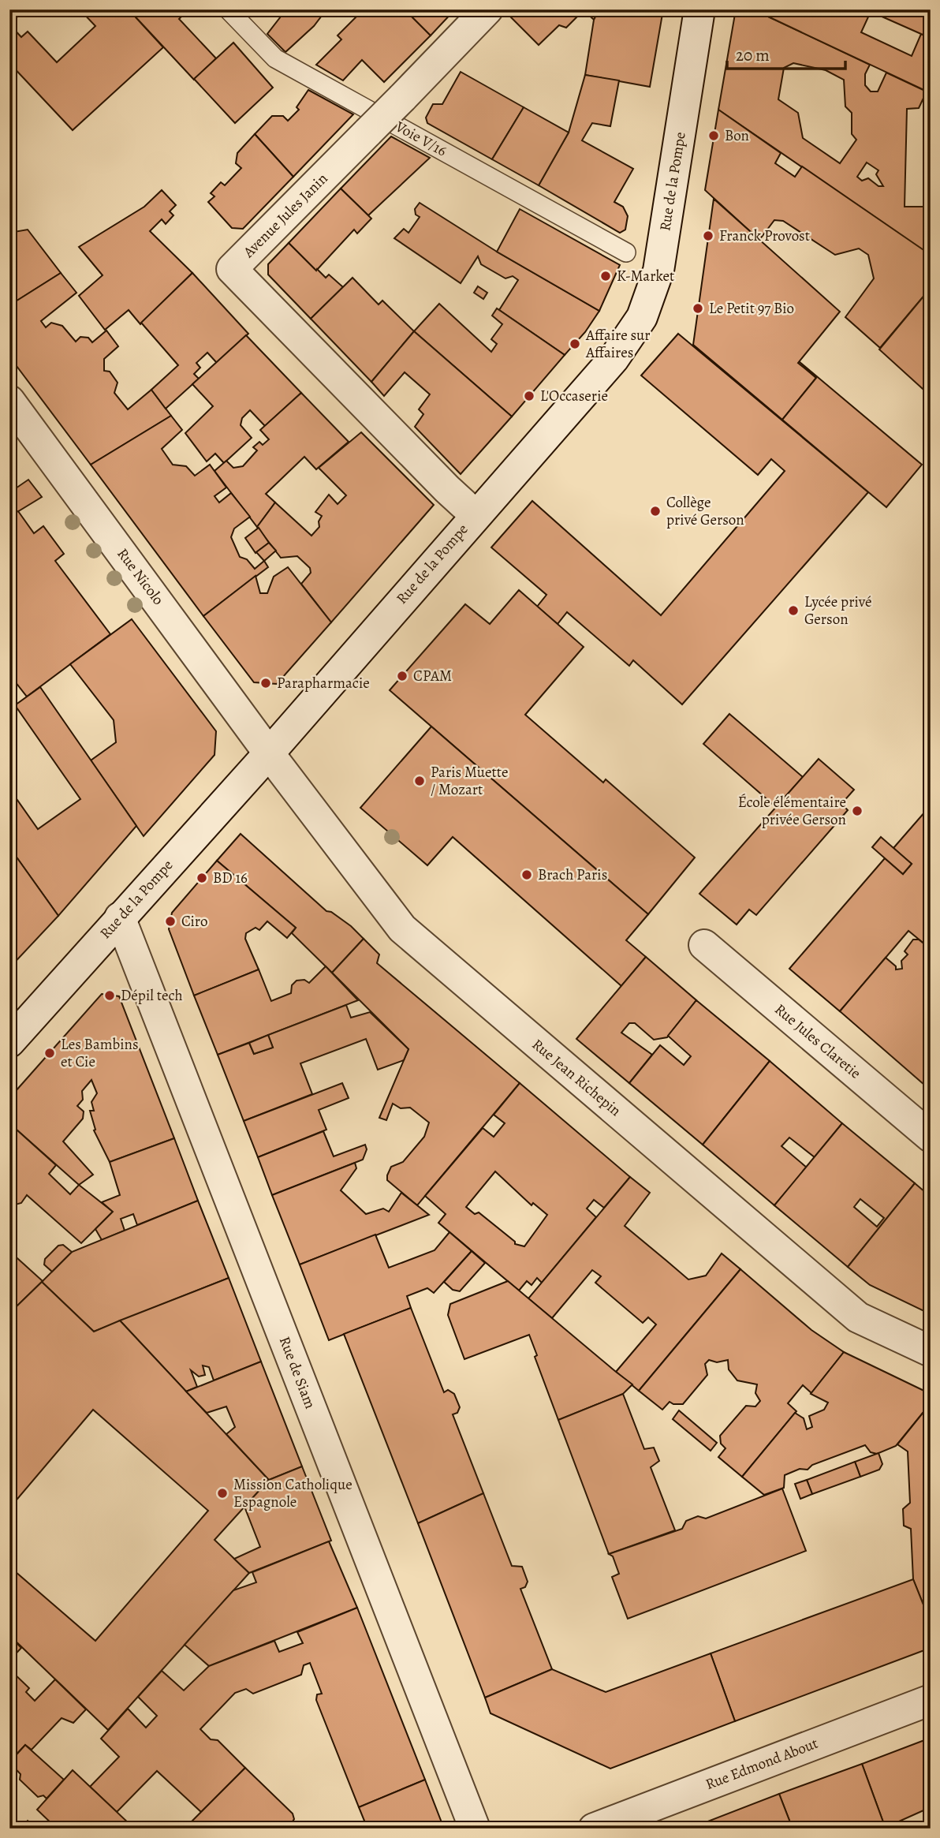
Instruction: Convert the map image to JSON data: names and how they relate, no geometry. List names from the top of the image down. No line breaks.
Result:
{"streets":{"street":["Rue de la Pompe","Avenue Jules Janin","Rue Nicolo","Rue Jules Claretie","Rue Jean Richepin","Rue de Siam","Rue Edmond About"],"lane":["Voie V/16"]},"crossings":[["Rue de la Pompe","Avenue Jules Janin"],["Rue de la Pompe","Rue Nicolo"],["Rue de la Pompe","Rue Jean Richepin"],["Rue de la Pompe","Rue de Siam"],["Rue Nicolo","Rue Jean Richepin"]],"places":["Bon","Franck Provost","K-Market","Le Petit 97 Bio","Affaire sur Affaires","L'Occaserie","Collège privé Gerson","Lycée privé Gerson","CPAM","Parapharmacie","Paris Muette / Mozart","École élémentaire privée Gerson","Brach Paris","BD 16","Ciro","Dépil tech","Les Bambins et Cie","Mission Catholique Espagnole"],"scale_bar":"20 m"}
